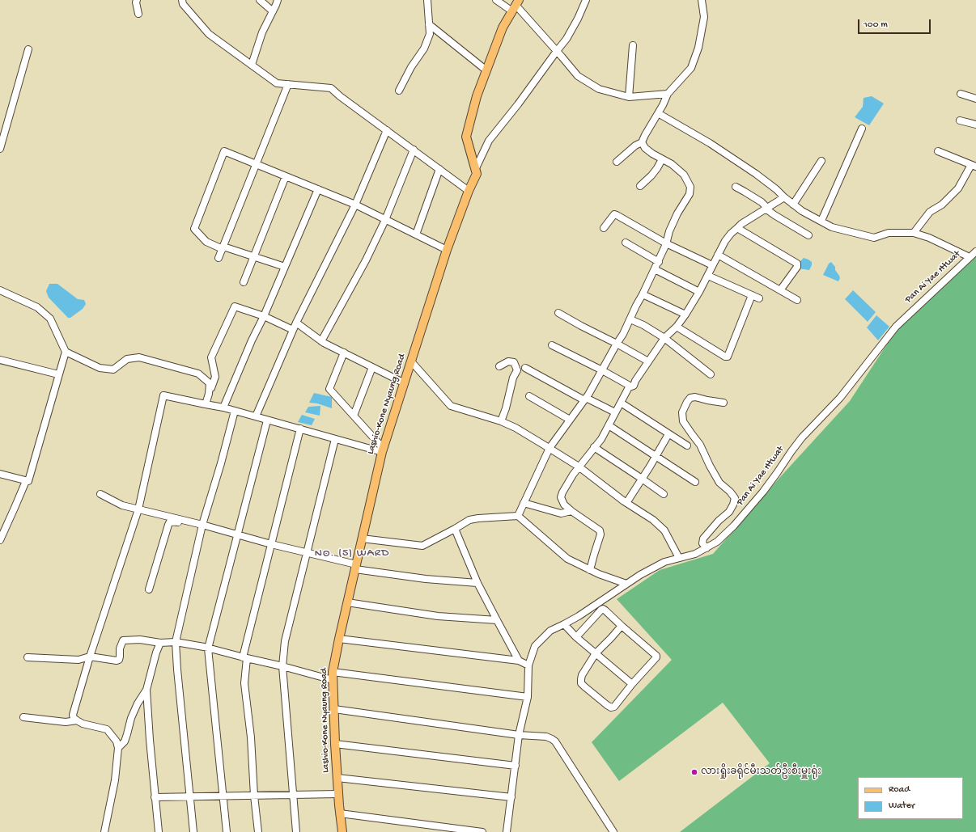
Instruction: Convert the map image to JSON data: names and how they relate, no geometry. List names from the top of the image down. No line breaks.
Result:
{"streets":{"main road":["Lashio-Kone Nyaung Road"],"street":["Pan Ai Yae Htwat"]},"districts":["NO. (5) WARD"],"places":["လားရှိုးခရိုင်မီးသတ်ဦးစီးမှူးရုံး"],"legend":["Road","Water"],"scale_bar":"100 m"}
